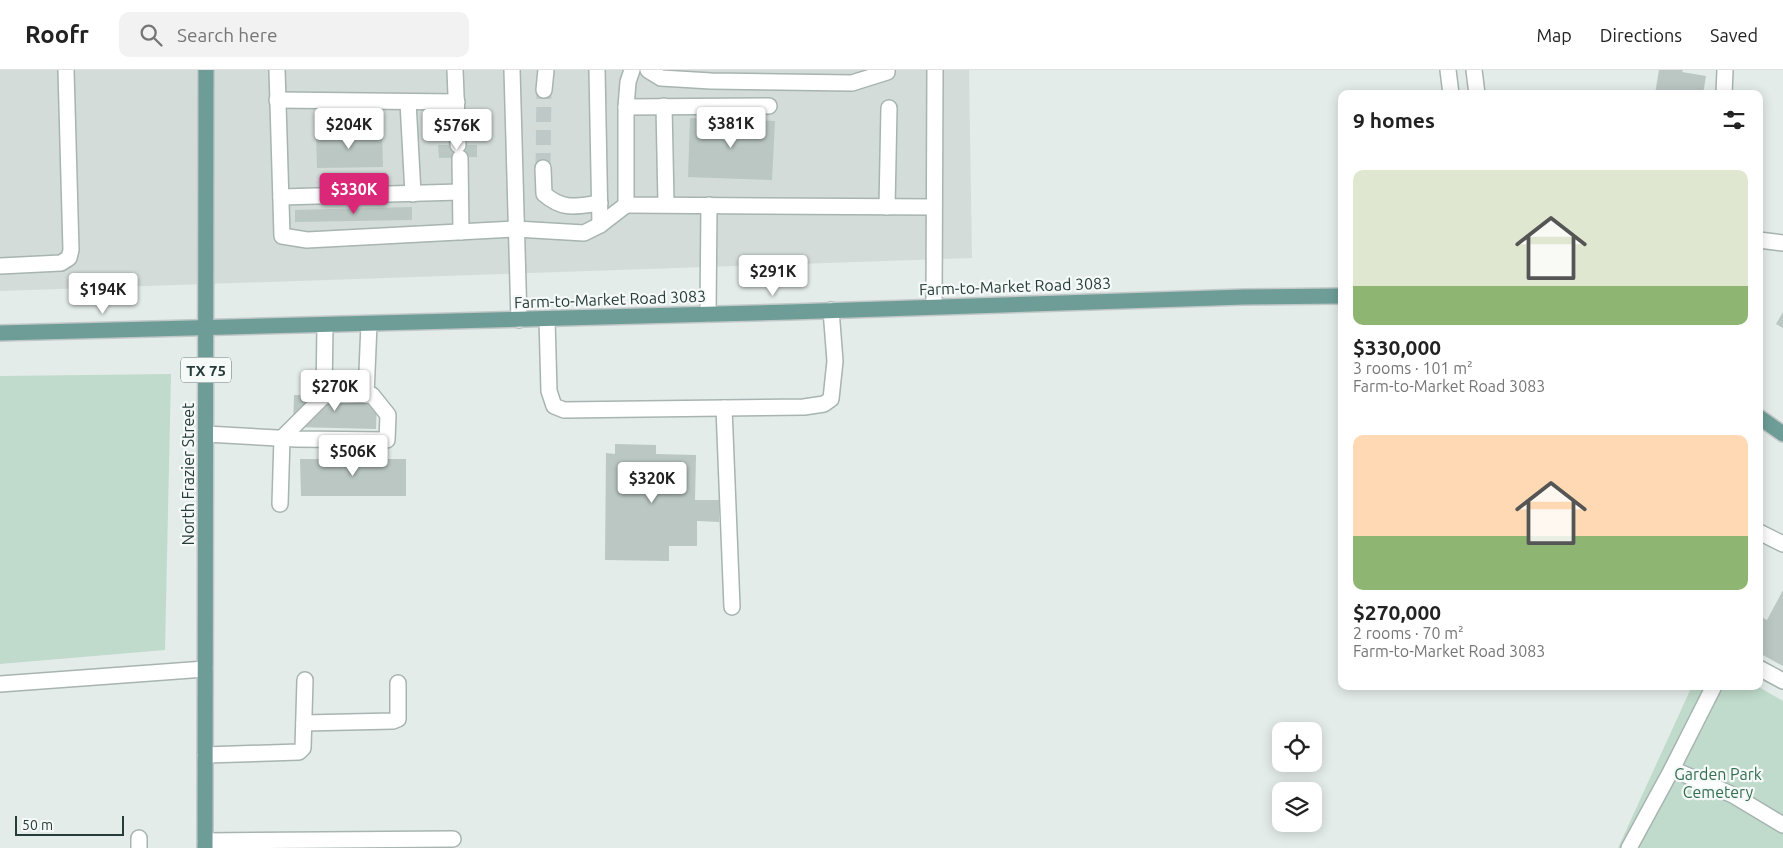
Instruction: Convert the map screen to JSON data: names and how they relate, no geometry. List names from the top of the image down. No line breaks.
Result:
{"streets":{"main road":["Farm-to-Market Road 3083","TX 75","North Frazier Street"]},"crossings":[["Farm-to-Market Road 3083","North Frazier Street"]],"parks":["Garden Park Cemetery"],"scale_bar":"50 m","page":{"header":"Roofr","search":"Search here","nav":["Map","Directions","Saved"],"heading":"9 homes","price":["$381K","$204K","$576K","$330K","$291K","$194K","$270K","$506K","$320K"],"list":[{"name":"$330,000","note":"3 rooms · 101 m² · Farm-to-Market Road 3083"},{"name":"$270,000","note":"2 rooms · 70 m² · Farm-to-Market Road 3083"}],"scale":"50 m"}}
